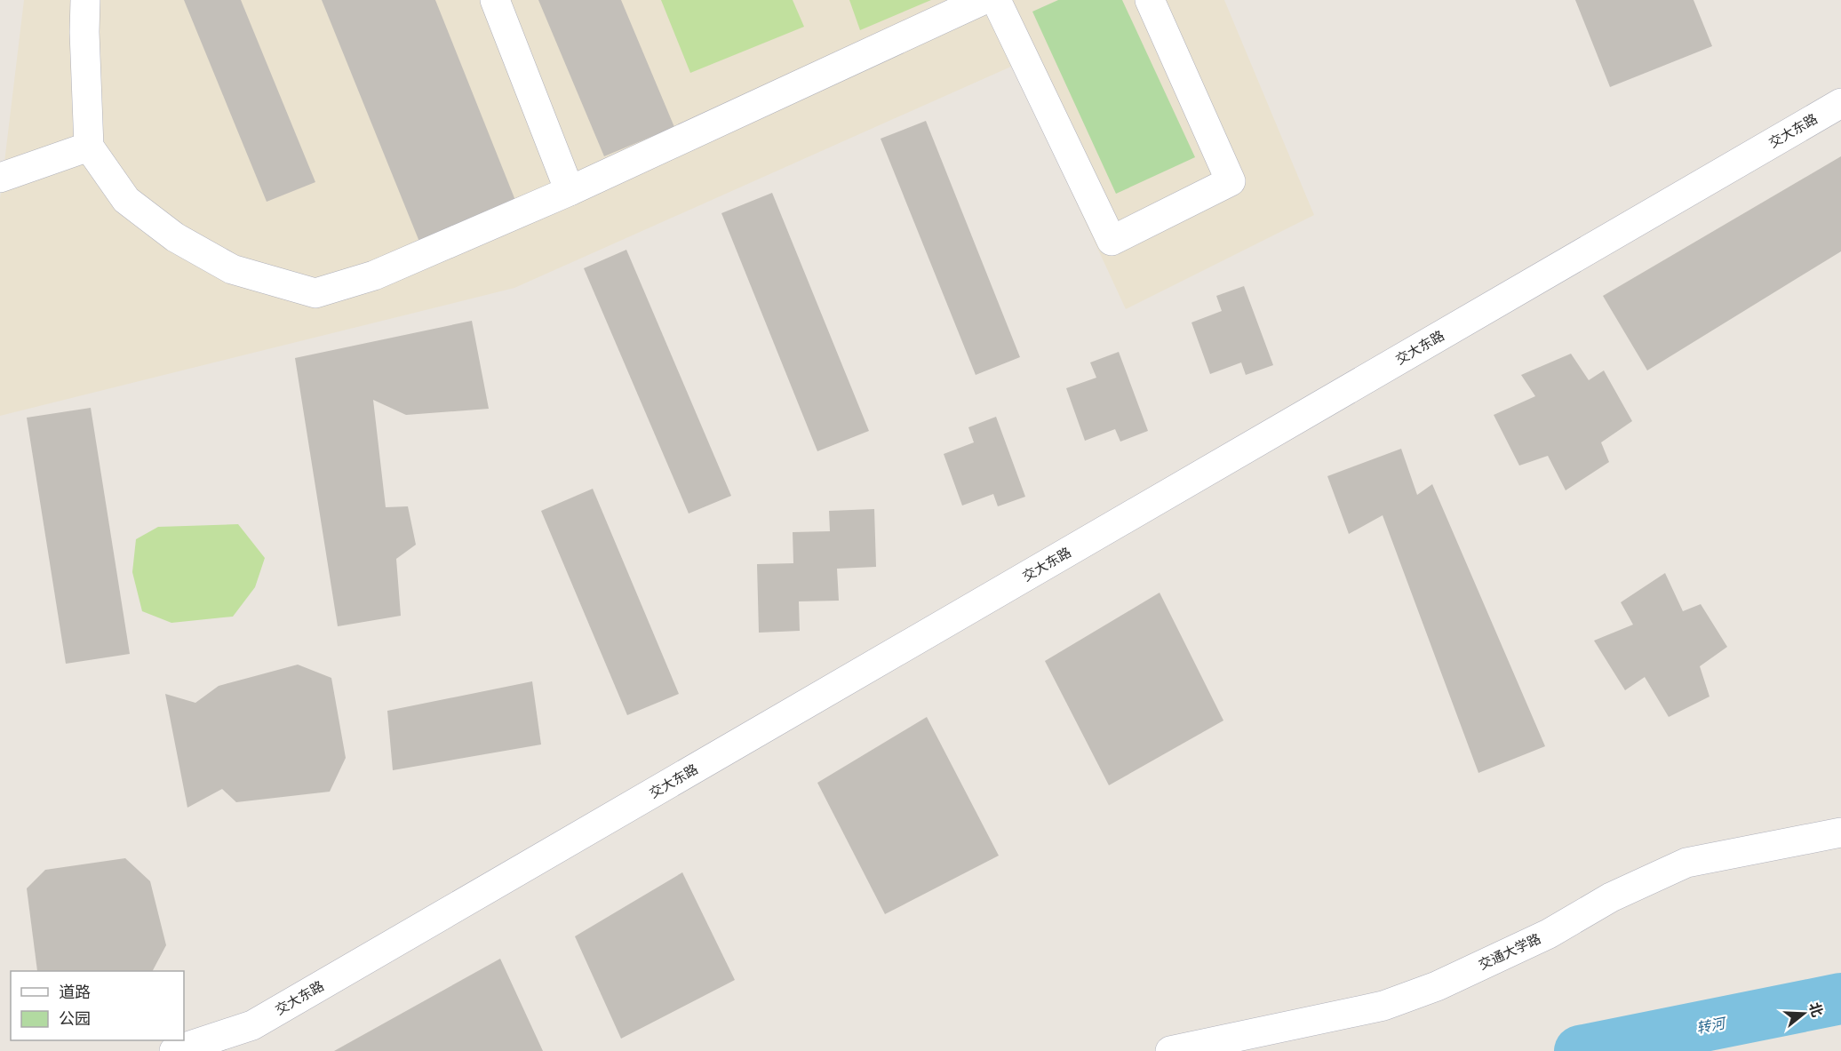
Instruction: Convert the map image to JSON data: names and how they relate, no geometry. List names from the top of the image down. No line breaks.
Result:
{"streets":{"street":["交大东路","交通大学路"]},"water":["转河"],"legend":["道路","公园"],"north":"right"}
